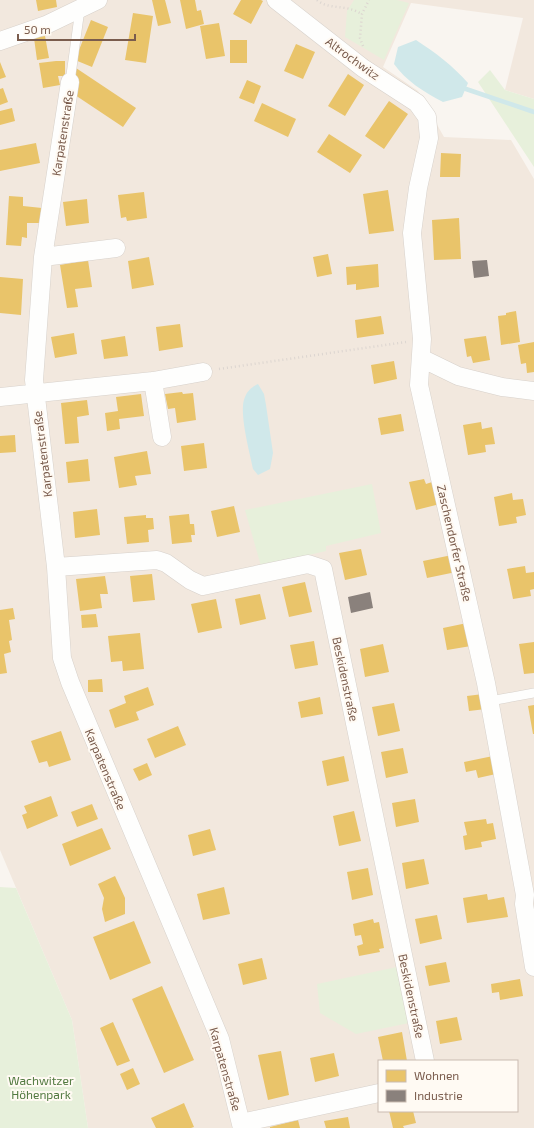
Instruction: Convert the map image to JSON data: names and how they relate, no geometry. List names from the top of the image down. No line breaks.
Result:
{"streets":{"street":["Altrochwitz","Karpatenstraße","Zaschendorfer Straße","Beskidenstraße"]},"crossings":[["Altrochwitz","Zaschendorfer Straße"],["Karpatenstraße","Beskidenstraße"]],"parks":["Wachwitzer Höhenpark"],"legend":["Wohnen","Industrie"],"scale_bar":"50 m"}
